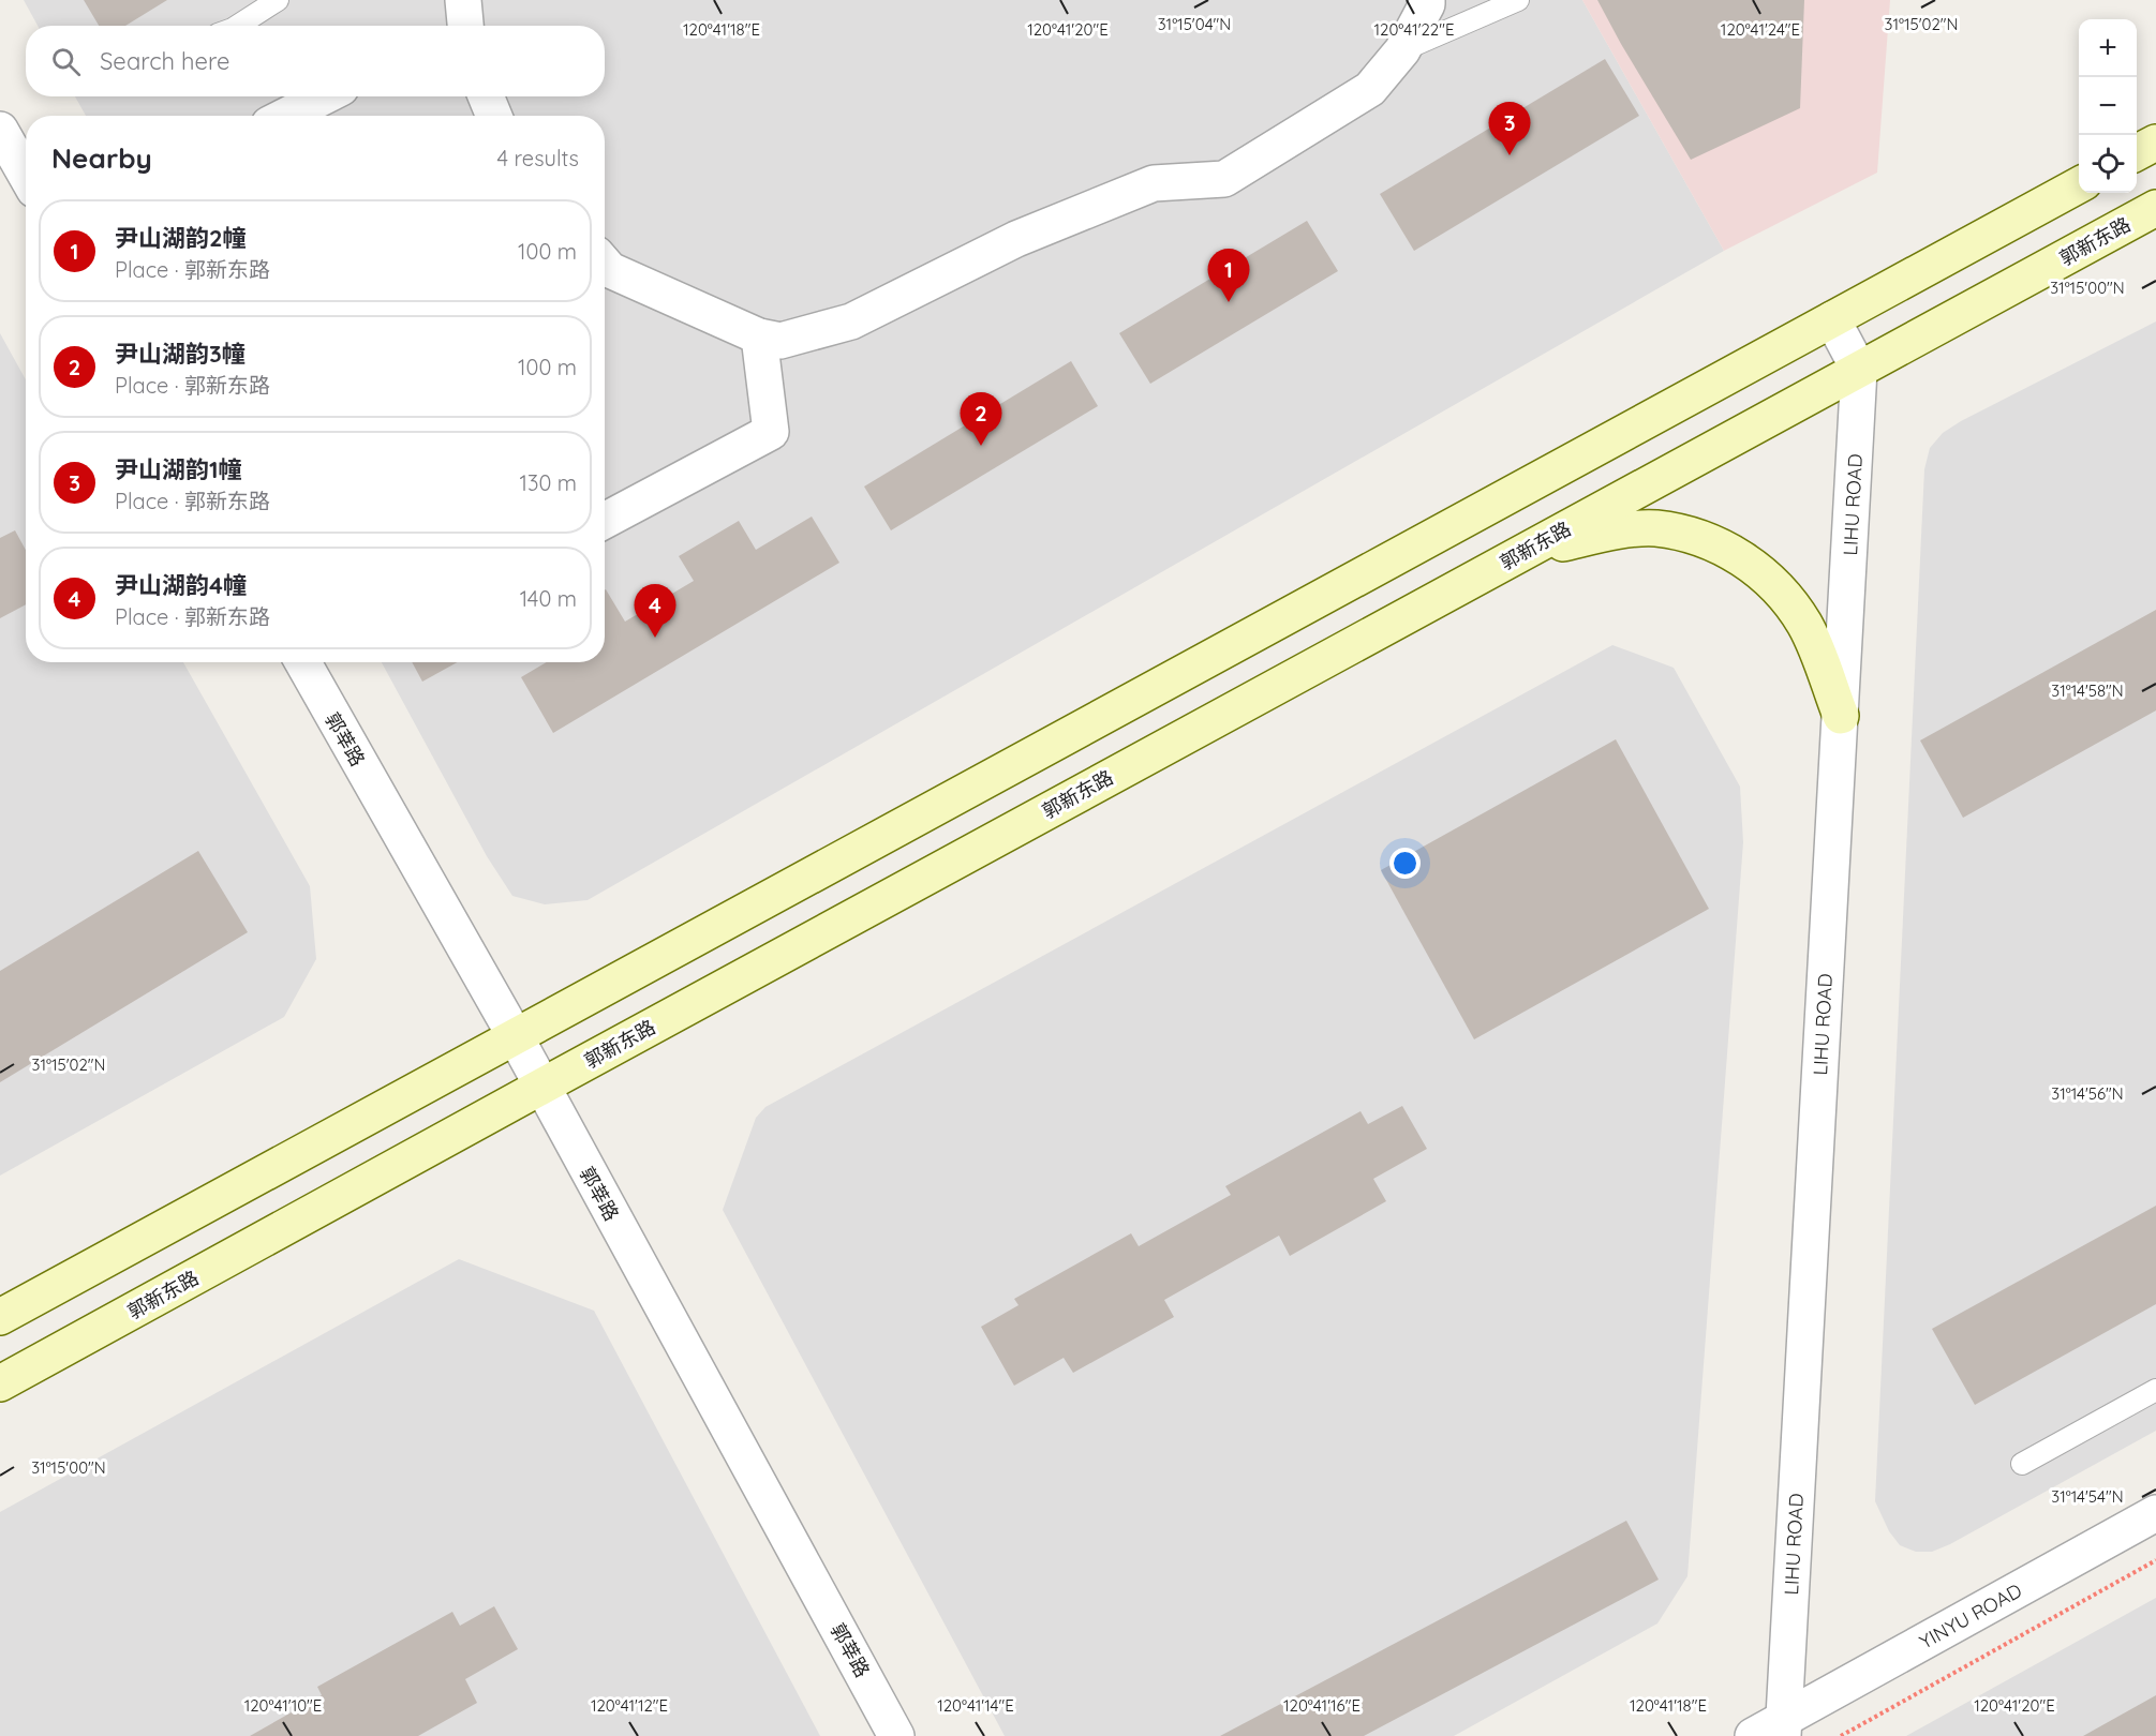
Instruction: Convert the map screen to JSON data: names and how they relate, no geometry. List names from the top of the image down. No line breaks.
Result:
{"streets":{"main road":["郭新东路"],"street":["LIHU ROAD","郭莘路","YINYU ROAD"]},"crossings":[["郭新东路","LIHU ROAD"],["郭新东路","郭莘路"],["LIHU ROAD","YINYU ROAD"]],"page":{"map_buttons":["+","−"],"search":"Search here","pins":["3","1","2","4"],"heading":["Nearby","4 results"],"list":[{"mark":"1","name":"尹山湖韵2幢","note":"Place · 郭新东路","value":"100 m"},{"mark":"2","name":"尹山湖韵3幢","note":"Place · 郭新东路","value":"100 m"},{"mark":"3","name":"尹山湖韵1幢","note":"Place · 郭新东路","value":"130 m"},{"mark":"4","name":"尹山湖韵4幢","note":"Place · 郭新东路","value":"140 m"}]},"coordinates":["31°15'02\"N","31°15'04\"N","120°41'18\"E","120°41'20\"E","120°41'22\"E","120°41'24\"E","31°15'00\"N","31°14'58\"N","31°14'56\"N","31°14'54\"N","120°41'10\"E","120°41'12\"E","120°41'14\"E","120°41'16\"E"]}
